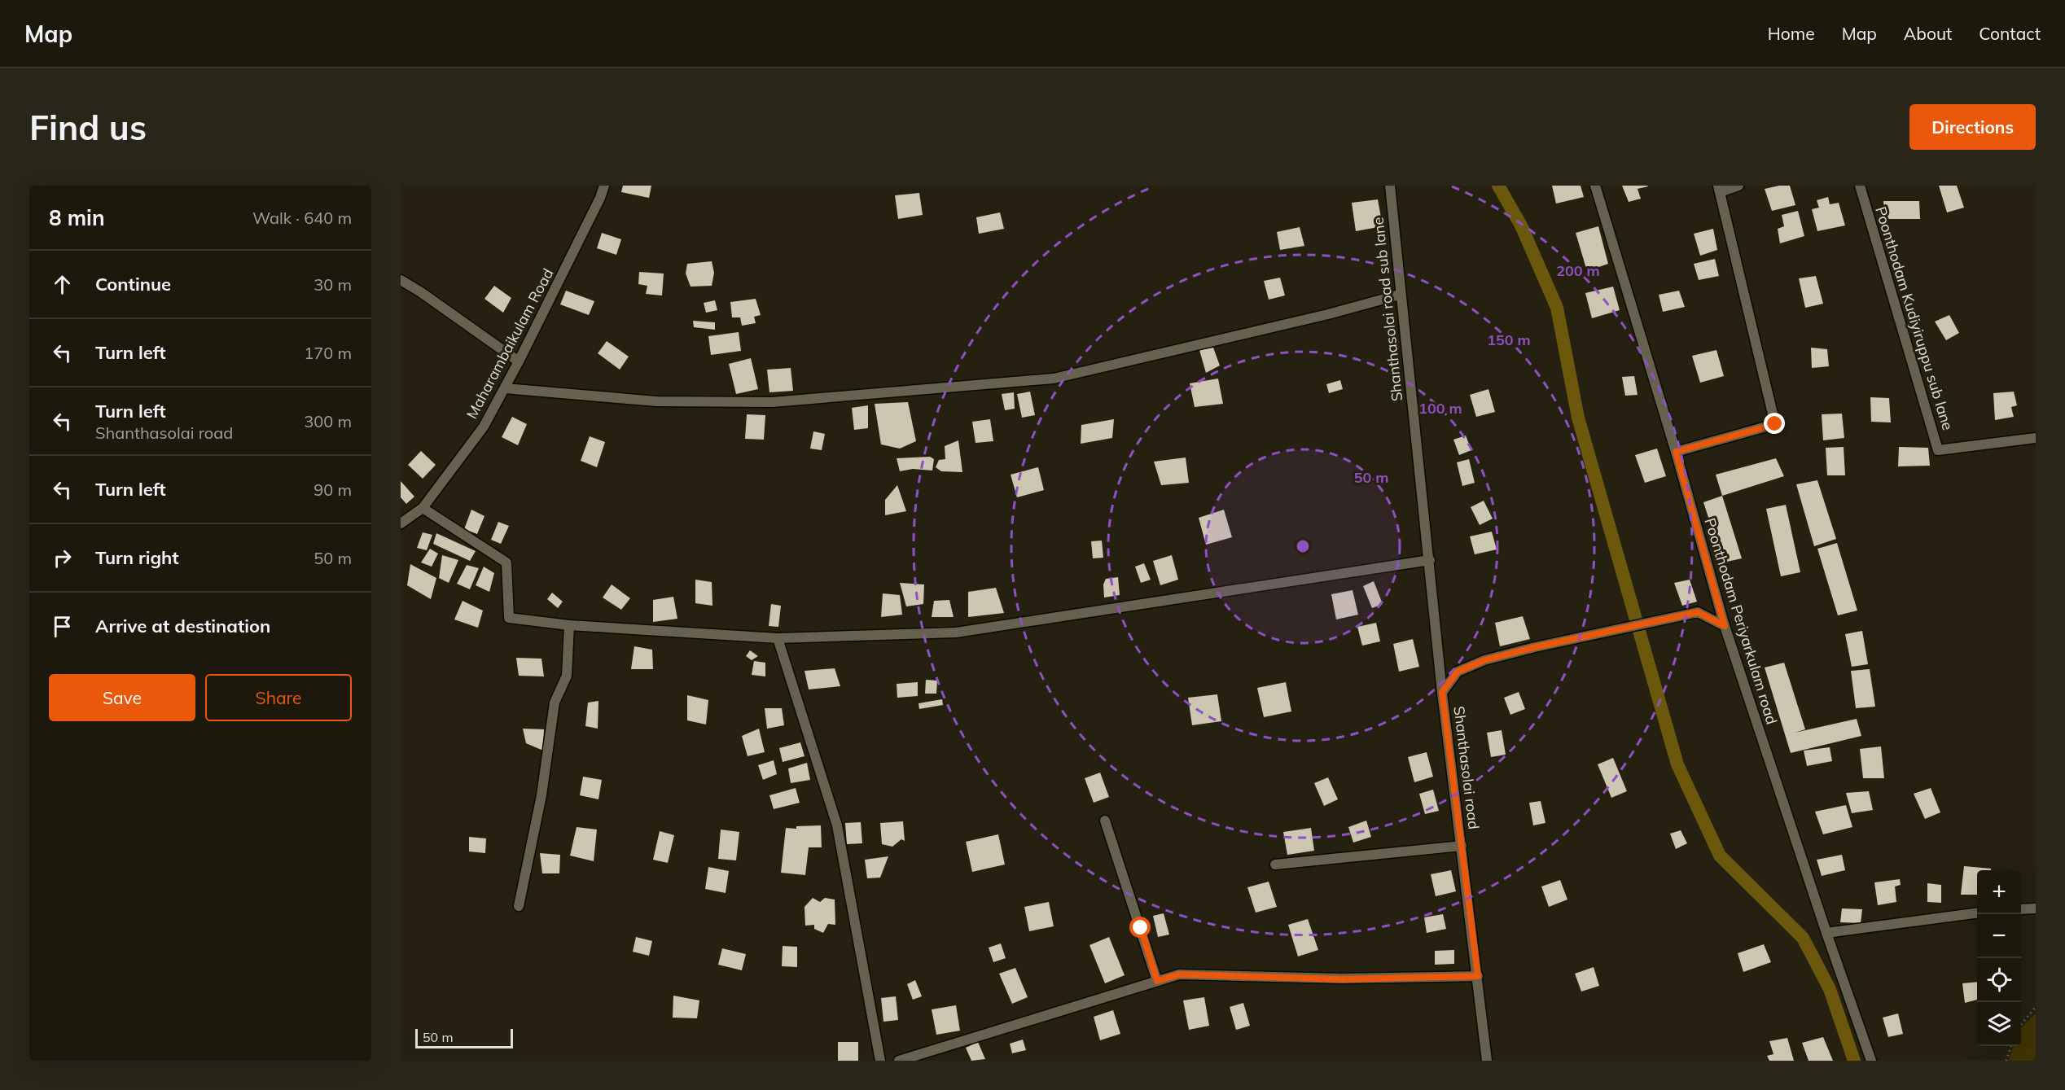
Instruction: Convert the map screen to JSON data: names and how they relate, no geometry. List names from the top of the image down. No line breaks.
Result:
{"streets":{"street":["Shanthasolai road sub lane","Poonthodam Kudiyiruppu sub lane","Maharambaikulam Road","Poonthodam Periyarkulam road","Shanthasolai road"]},"crossings":[["Shanthasolai road sub lane","Shanthasolai road"],["Poonthodam Periyarkulam road","Shanthasolai road"]],"scale_bar":"50 m","page":{"header":"Map","nav":["Home","Map","About","Contact"],"buttons":["Directions",["Save","Share"]],"title":"Find us","heading":["8 min","Walk · 640 m"],"list":[["Continue","30 m"],["Turn left","170 m"],["Turn left","Shanthasolai road","300 m"],["Turn left","90 m"],["Turn right","50 m"],"Arrive at destination"],"map_buttons":["+","−"],"scale":"50 m"},"rings":["200 m","150 m","100 m","50 m"]}
